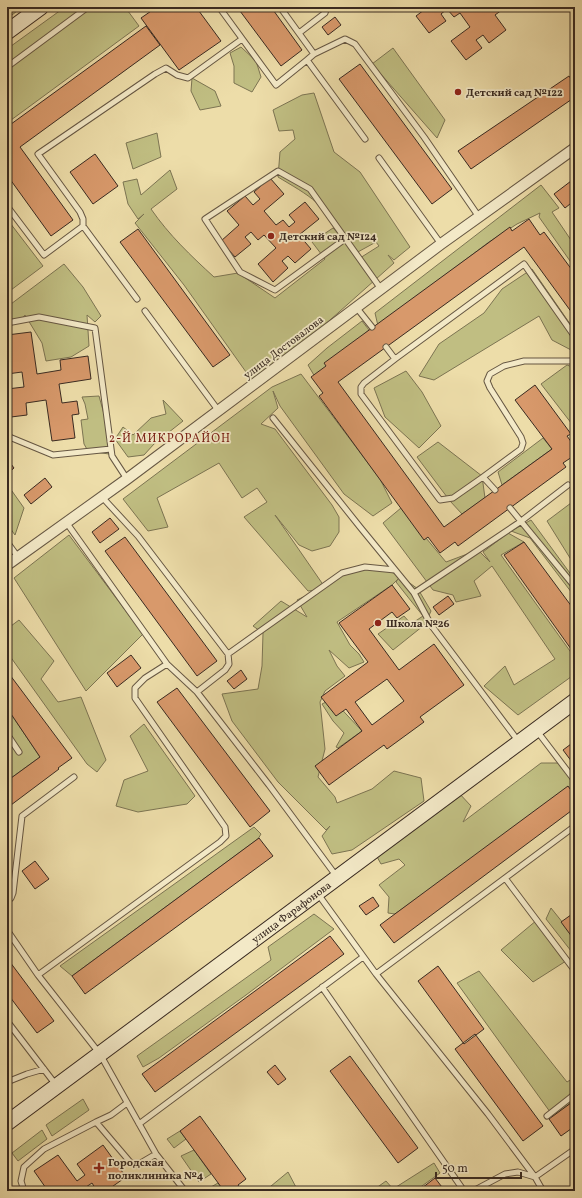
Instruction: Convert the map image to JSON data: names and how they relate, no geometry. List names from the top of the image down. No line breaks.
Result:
{"streets":{"street":["улица Достовалова","улица Фарафонова"]},"districts":["2-Й МИКРОРАЙОН"],"places":{"other":["Детский сад №122","Детский сад №124","Школа №26"],"health":["Городская поликлиника №4"]},"scale_bar":"50 m"}
